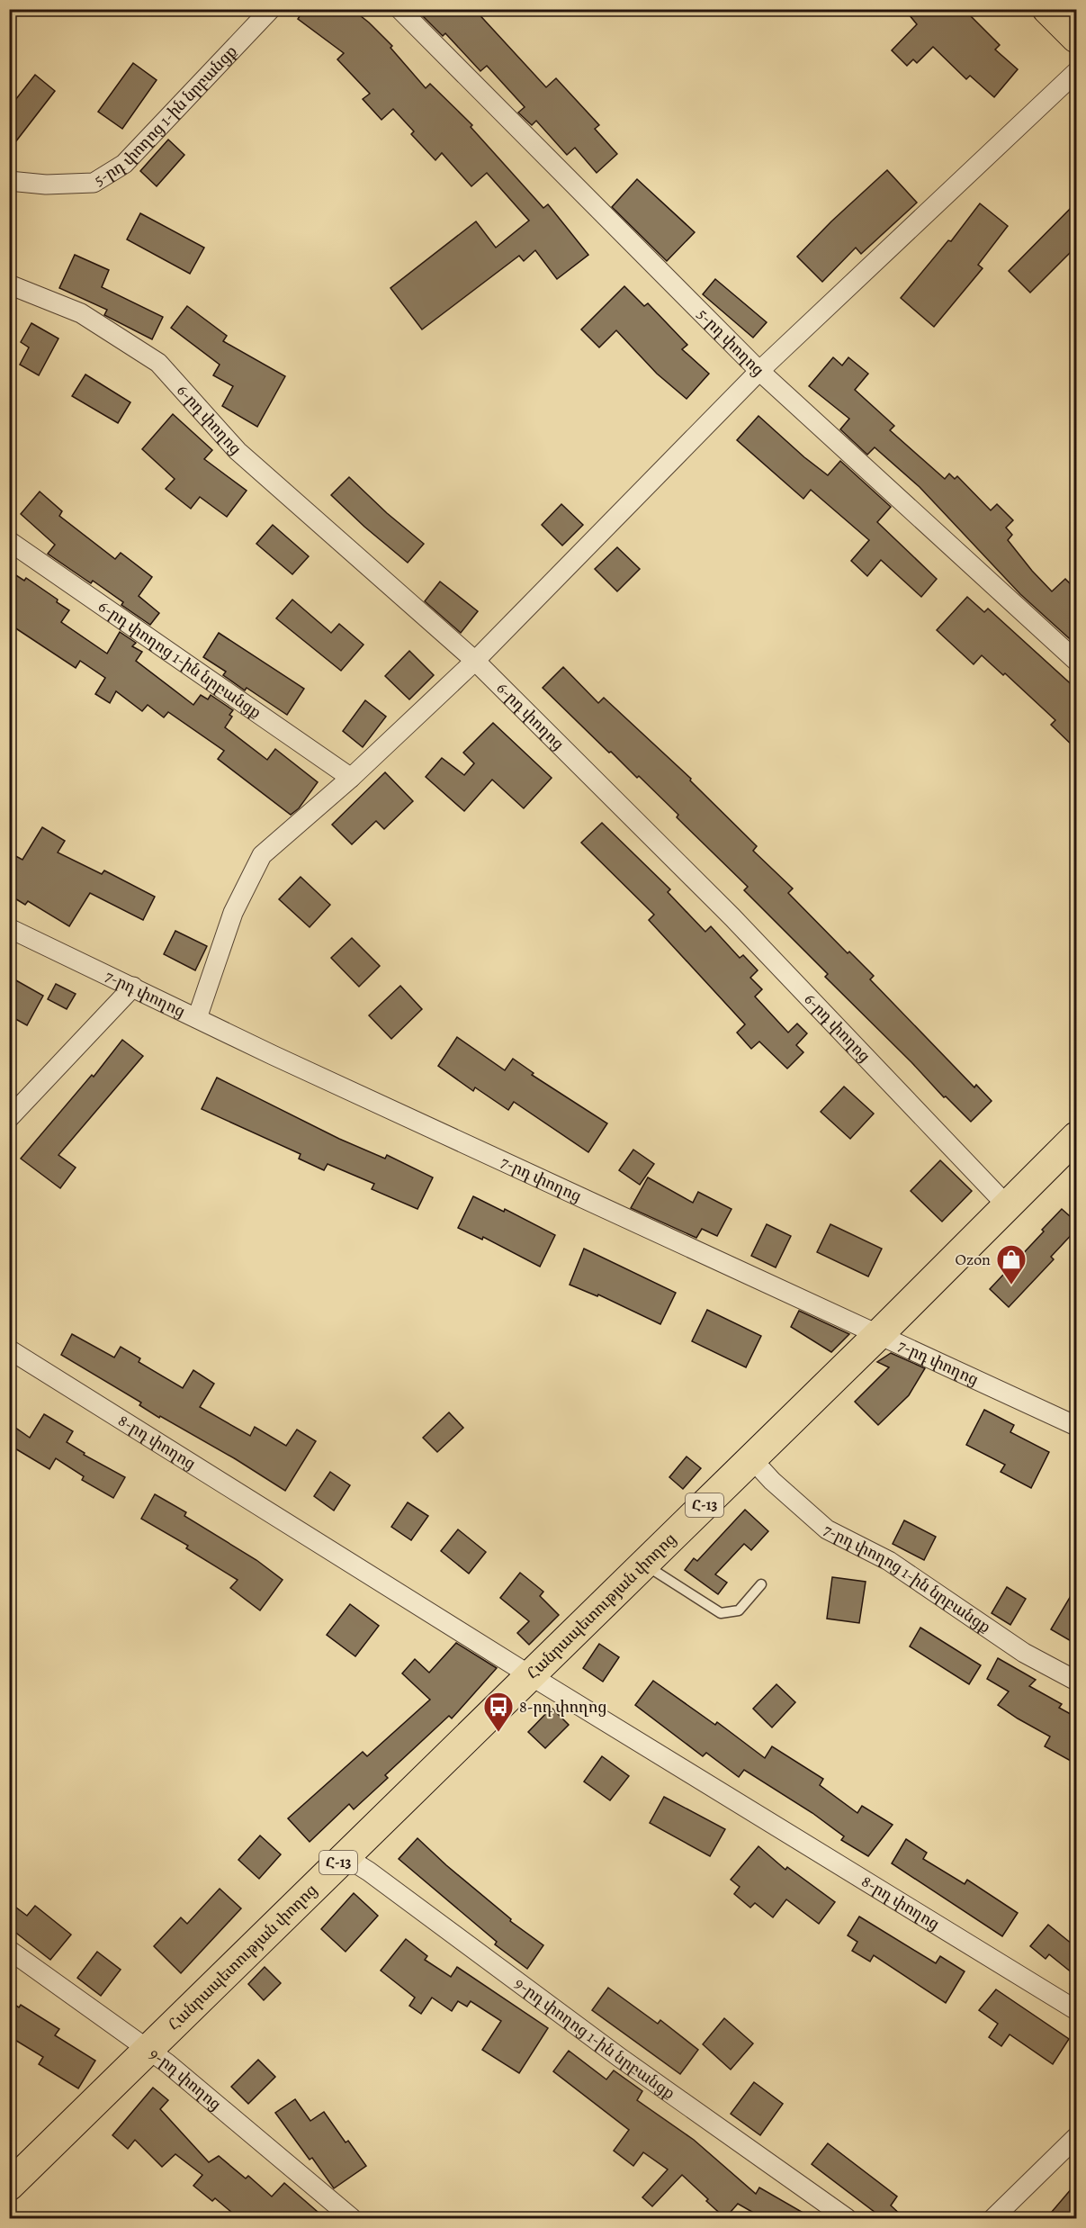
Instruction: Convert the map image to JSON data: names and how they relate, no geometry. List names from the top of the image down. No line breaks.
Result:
{"streets":{"main road":["Հ-13","Հանրապետության փողոց"],"street":["5-րդ փողոց 1-ին նրբանցք","5-րդ փողոց","6-րդ փողոց","6-րդ փողոց 1-ին նրբանցք","7-րդ փողոց","8-րդ փողոց","7-րդ փողոց 1-ին նրբանցք","9-րդ փողոց 1-ին նրբանցք","9-րդ փողոց"]},"crossings":[["6-րդ փողոց","Հանրապետության փողոց"],["7-րդ փողոց","Հանրապետության փողոց"],["8-րդ փողոց","Հանրապետության փողոց"],["7-րդ փողոց 1-ին նրբանցք","Հանրապետության փողոց"],["Հանրապետության փողոց","9-րդ փողոց 1-ին նրբանցք"],["Հանրապետության փողոց","9-րդ փողոց"]],"places":{"shop":["Ozon"],"bus stop":["8-րդ փողոց"]}}
